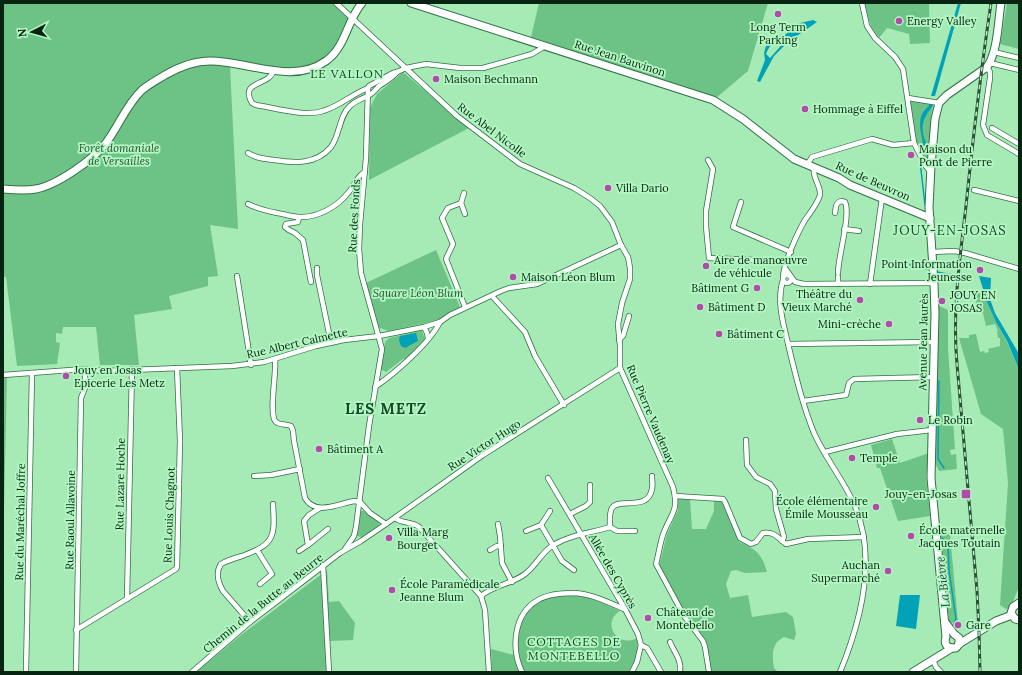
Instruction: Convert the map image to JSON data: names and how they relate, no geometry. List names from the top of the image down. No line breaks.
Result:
{"streets":{"main road":["Rue Jean Bauvinon","Rue de Beuvron","Avenue Jean Jaurès"],"street":["Rue Abel Nicolle","Rue des Fonds","Rue Albert Calmette","Rue Pierre Vaudenay","Rue Victor Hugo","Rue Lazare Hoche","Rue Louis Chagnot","Rue Raoul Allavoine","Rue du Maréchal Joffre","Allée des Cyprès","Chemin de la Butte au Beurre"]},"crossings":[["Rue Jean Bauvinon","Rue de Beuvron"],["Rue Abel Nicolle","Rue Pierre Vaudenay"],["Rue de Beuvron","Avenue Jean Jaurès"],["Rue des Fonds","Rue Albert Calmette"],["Rue des Fonds","Chemin de la Butte au Beurre"],["Rue Albert Calmette","Rue Lazare Hoche"],["Rue Albert Calmette","Rue Louis Chagnot"],["Rue Albert Calmette","Rue Raoul Allavoine"],["Rue Albert Calmette","Rue du Maréchal Joffre"],["Rue Pierre Vaudenay","Rue Victor Hugo"],["Rue Victor Hugo","Chemin de la Butte au Beurre"],["Rue Lazare Hoche","Rue Louis Chagnot"],["Rue Louis Chagnot","Rue Raoul Allavoine"]],"districts":["LE VALLON","JOUY-EN-JOSAS","LES METZ","COTTAGES DE MONTEBELLO"],"water":["La Bièvre"],"parks":["Forêt domaniale de Versailles","Square Léon Blum"],"places":{"other":["Long Term Parking","Energy Valley","Maison Bechmann","Hommage à Eiffel","Maison du Pont de Pierre","Villa Dario","Aire de manœuvre de véhicule","Point Information Jeunesse","Maison Léon Blum","Bâtiment G","Théâtre du Vieux Marché","JOUY EN JOSAS","Bâtiment D","Mini-crèche","Bâtiment C","Jouy en Josas Epicerie Les Metz","Le Robin","Bâtiment A","Temple","École élémentaire Émile Mousseau","École maternelle Jacques Toutain","Villa Marg Bourget","Auchan Supermarché","École Paramédicale Jeanne Blum","Château de Montebello","Gare"],"transit":["Jouy-en-Josas"]},"north":"left"}
